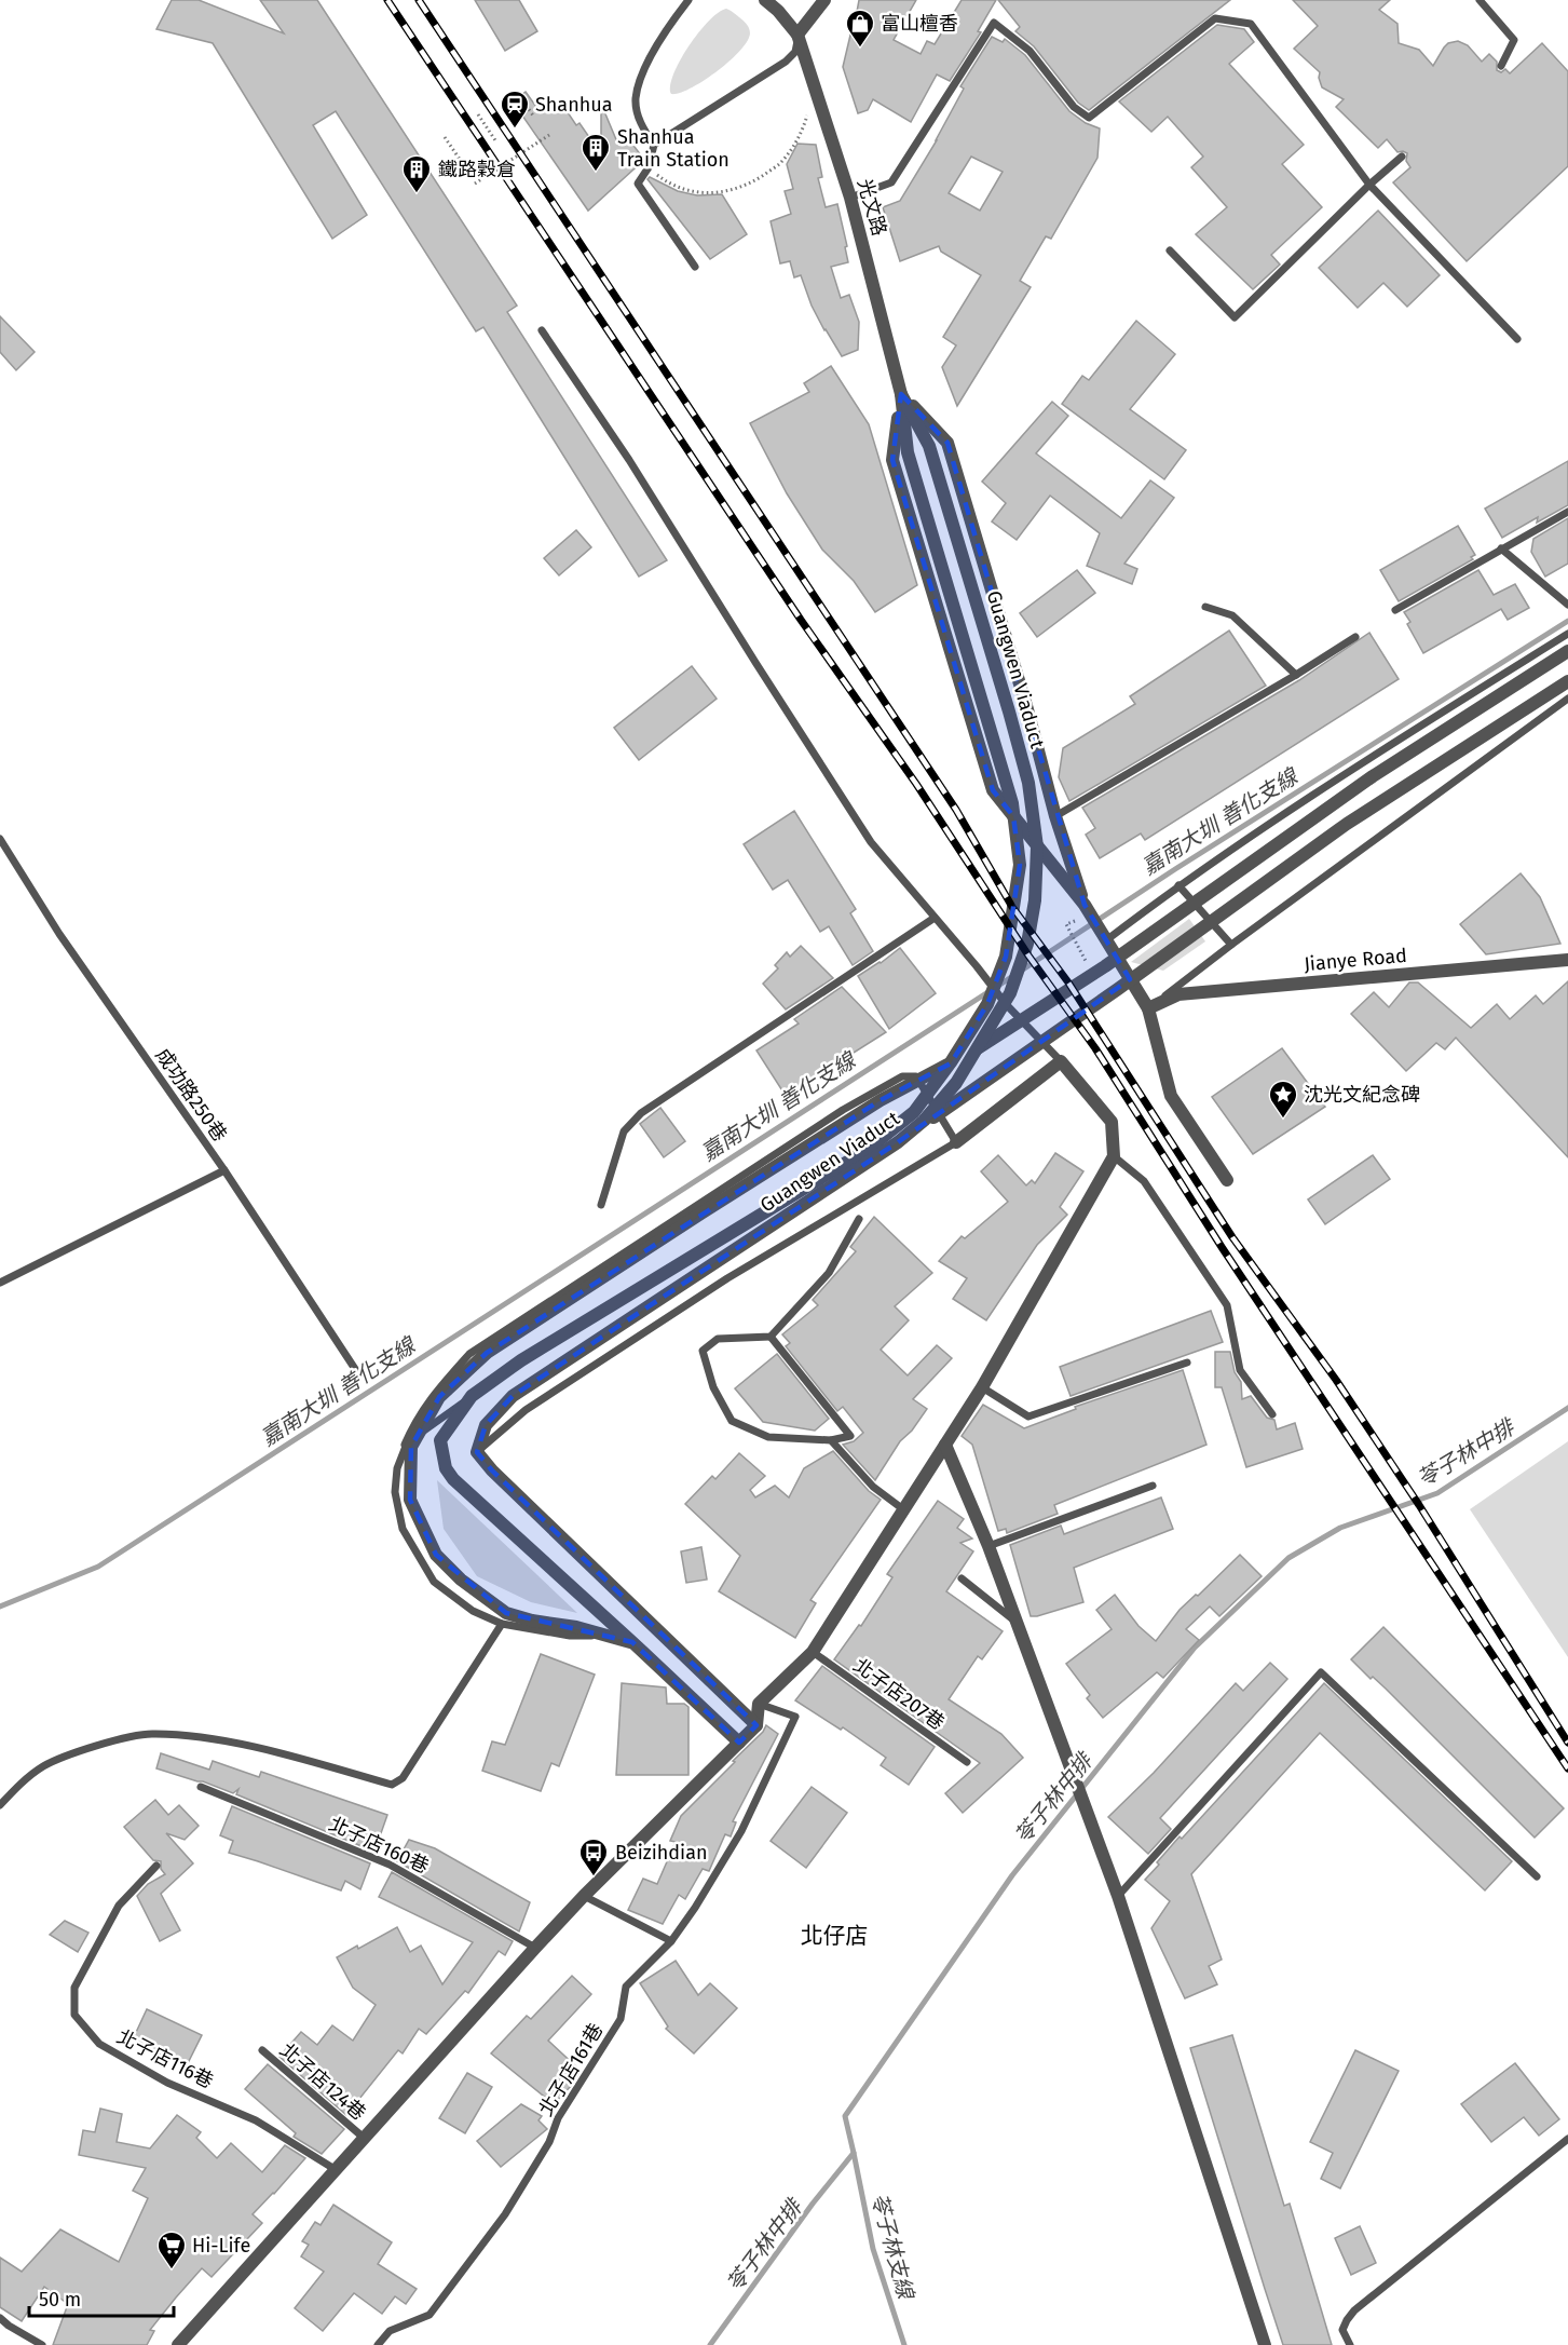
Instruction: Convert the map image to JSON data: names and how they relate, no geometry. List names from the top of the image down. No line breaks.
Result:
{"streets":{"street":["光文路","Guangwen Viaduct","Jianye Road"],"lane":["成功路250巷","北子店207巷","北子店160巷","北子店116巷","北子店161巷","北子店124巷"]},"crossings":[["光文路","Guangwen Viaduct"]],"districts":["北仔店"],"water":["嘉南大圳 善化支線","苓子林中排","苓子林支線"],"places":{"shop":["富山檀香"],"station":["Shanhua"],"building":["Shanhua Train Station","鐵路穀倉"],"place":["沈光文紀念碑"],"bus stop":["Beizihdian"],"supermarket":["Hi-Life"]},"scale_bar":"50 m"}
